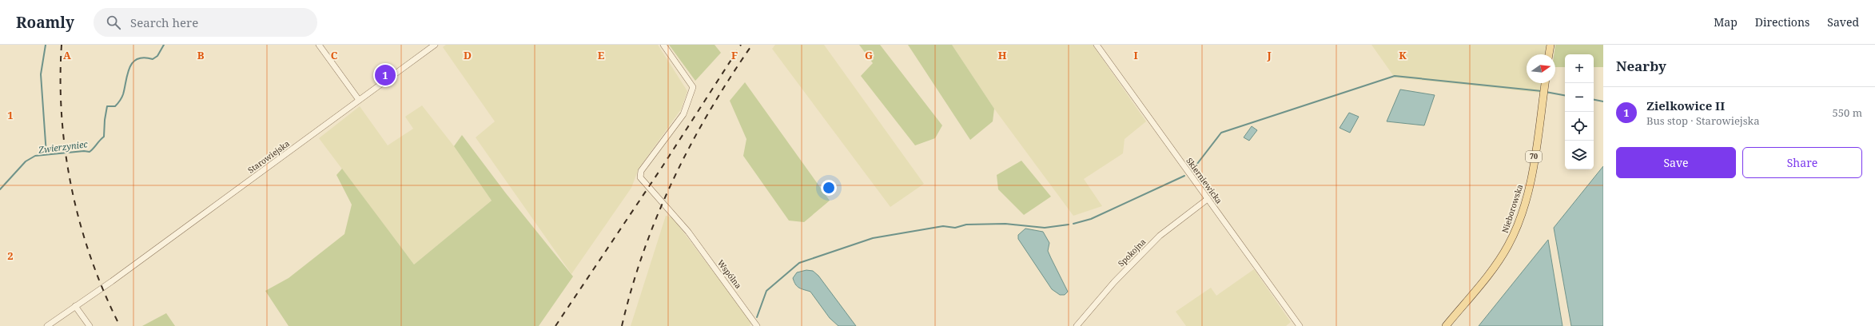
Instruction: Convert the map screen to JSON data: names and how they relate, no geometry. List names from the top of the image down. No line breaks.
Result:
{"streets":{"main road":["70","Nieborowska"],"street":["Starowiejska","Skierniewicka","Spokojna","Wspólna"]},"crossings":[["Skierniewicka","Spokojna"]],"water":["Zwierzyniec"],"north":"right","page":{"header":"Roamly","search":"Search here","nav":["Map","Directions","Saved"],"heading":"Nearby","map_buttons":["+","−"],"pins":"1","list":[{"mark":"1","name":"Zielkowice II","note":"Bus stop · Starowiejska","value":"550 m"}],"buttons":["Save","Share"]},"grid":{"columns":["A","B","C","D","E","F","G","H","I","J","K"],"rows":["1","2"]}}
